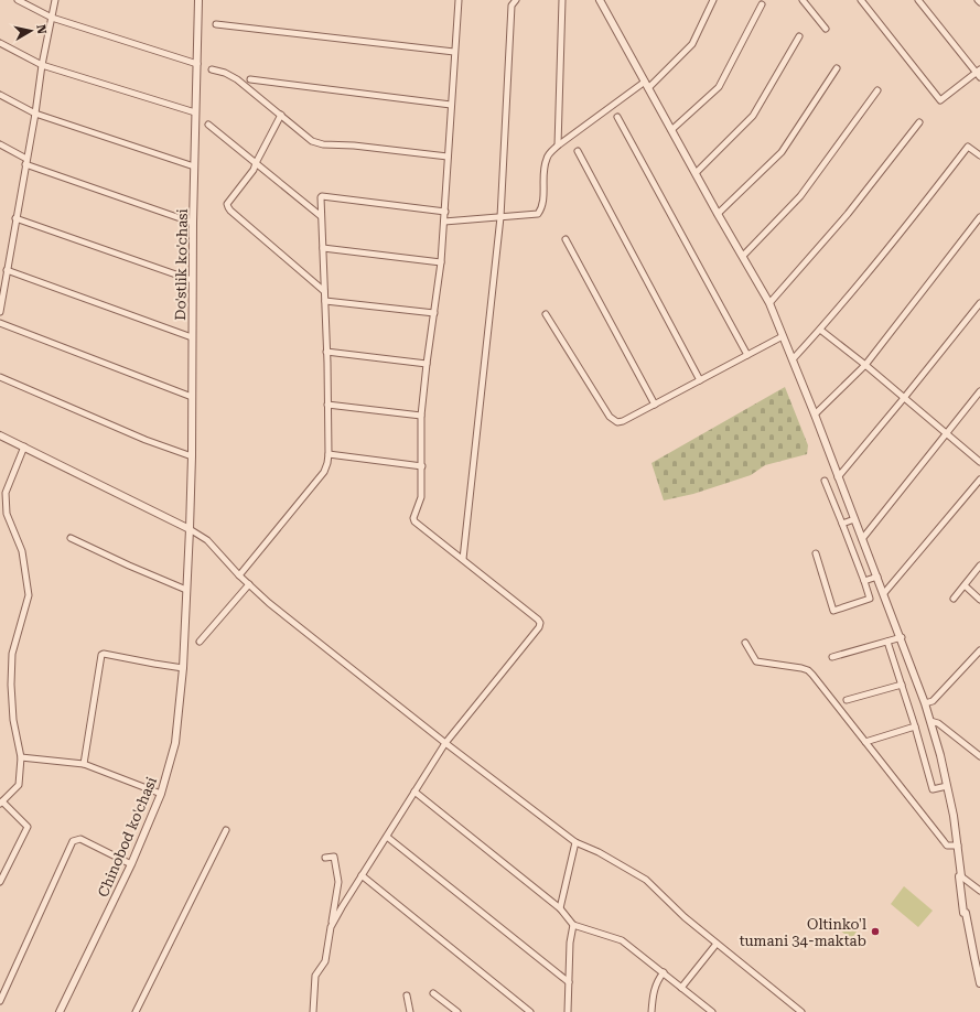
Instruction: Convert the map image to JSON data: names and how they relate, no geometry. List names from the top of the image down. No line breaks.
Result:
{"streets":{"street":["Do'stlik ko'chasi","Chinobod ko'chasi"]},"crossings":[["Do'stlik ko'chasi","Chinobod ko'chasi"]],"places":["Oltinko'l tumani 34-maktab"],"north":"right"}
